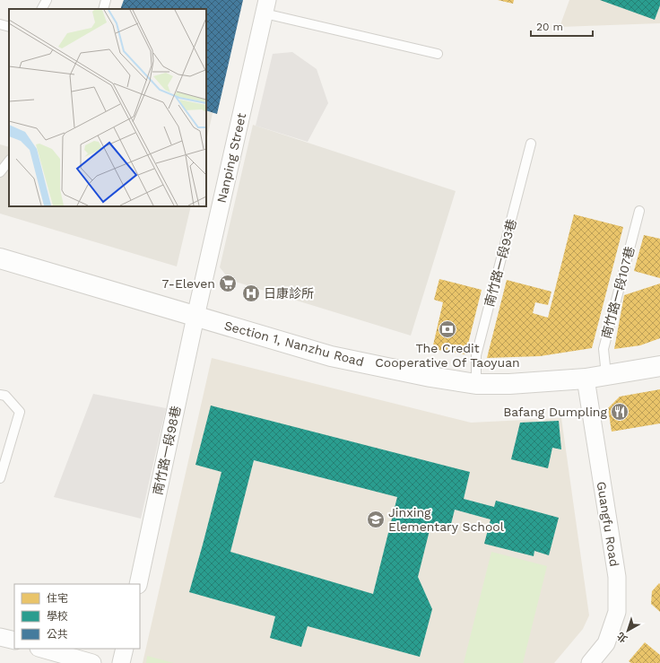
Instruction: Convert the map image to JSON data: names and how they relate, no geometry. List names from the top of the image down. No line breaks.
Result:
{"streets":{"street":["Nanping Street","Section 1, Nanzhu Road","南竹路一段98巷","Guangfu Road"],"lane":["南竹路一段93巷","南竹路一段107巷"]},"crossings":[["Nanping Street","Section 1, Nanzhu Road"],["Nanping Street","南竹路一段98巷"],["南竹路一段93巷","Section 1, Nanzhu Road"],["南竹路一段107巷","Section 1, Nanzhu Road"],["Section 1, Nanzhu Road","南竹路一段98巷"],["Section 1, Nanzhu Road","Guangfu Road"]],"places":{"supermarket":["7-Eleven"],"hospital":["日康診所"],"bank":["The Credit Cooperative Of Taoyuan"],"restaurant":["Bafang Dumpling"],"school or university":["Jinxing Elementary School"]},"legend":["住宅","學校","公共"],"scale_bar":"20 m","north":"bottom left"}
